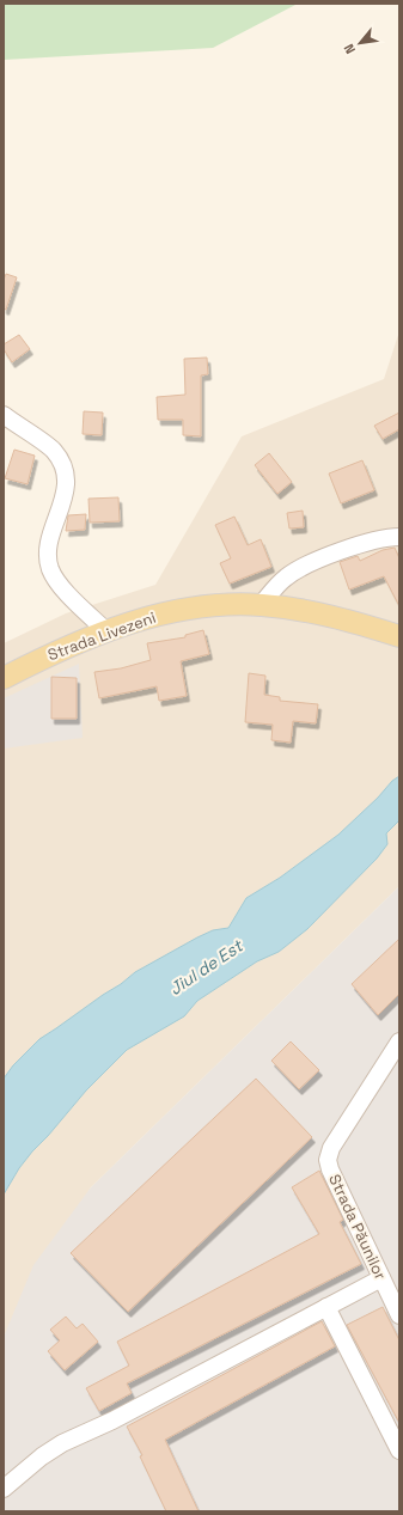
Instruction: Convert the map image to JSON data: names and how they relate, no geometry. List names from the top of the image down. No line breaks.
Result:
{"streets":{"main road":["Strada Livezeni"],"street":["Strada Păunilor"]},"water":["Jiul de Est"],"north":"bottom left"}
